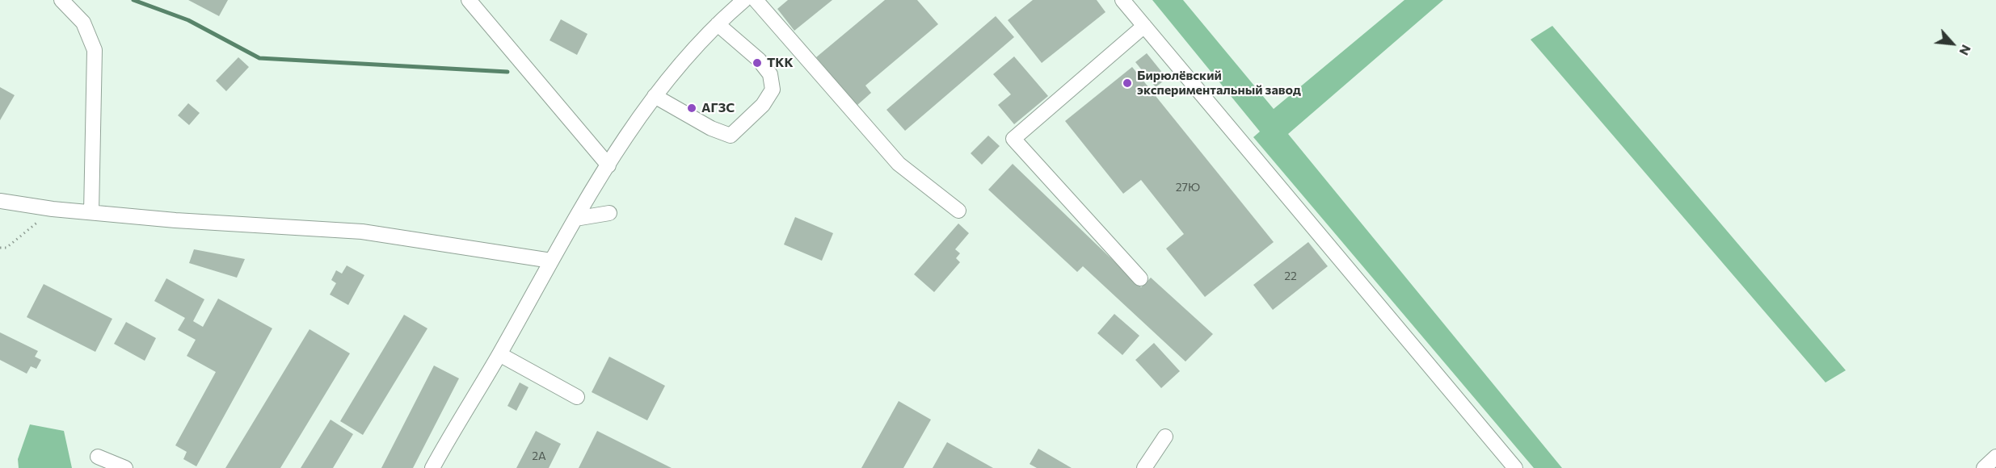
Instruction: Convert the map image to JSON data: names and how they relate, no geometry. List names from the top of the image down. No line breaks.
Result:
{"places":["ТКК","Бирюлёвский экспериментальный завод","АГЗС"],"house_numbers":["27Ю","22","2А"],"north":"bottom right"}
